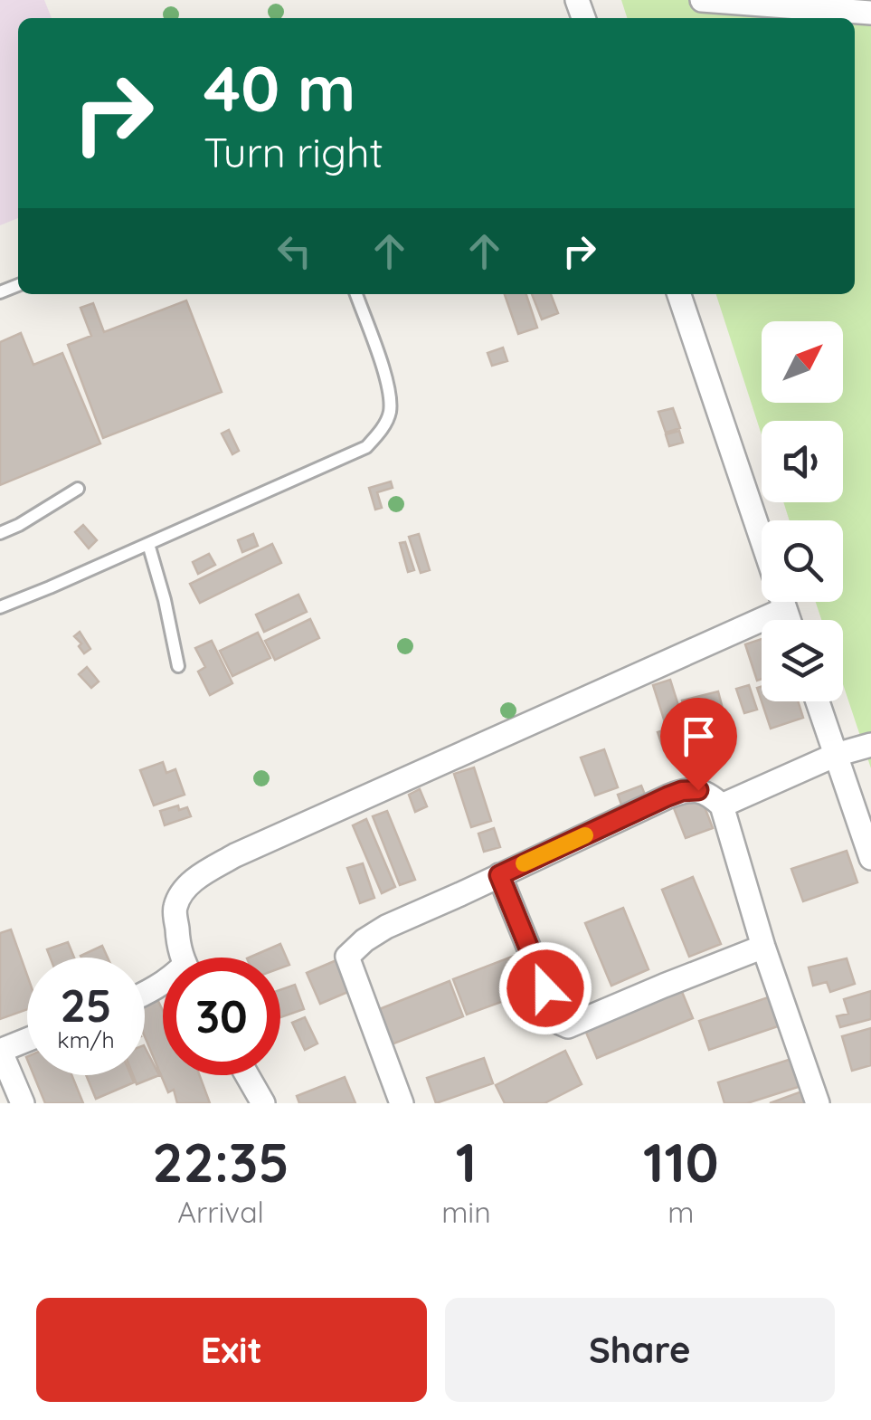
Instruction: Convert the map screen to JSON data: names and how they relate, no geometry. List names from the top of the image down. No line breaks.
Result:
{"north":"top right","page":{"turn":["40 m","Turn right"],"speed":"25 km/h","limit":"30","eta":["22:35","Arrival","1","min","110","m"],"buttons":["Exit","Share"]}}
